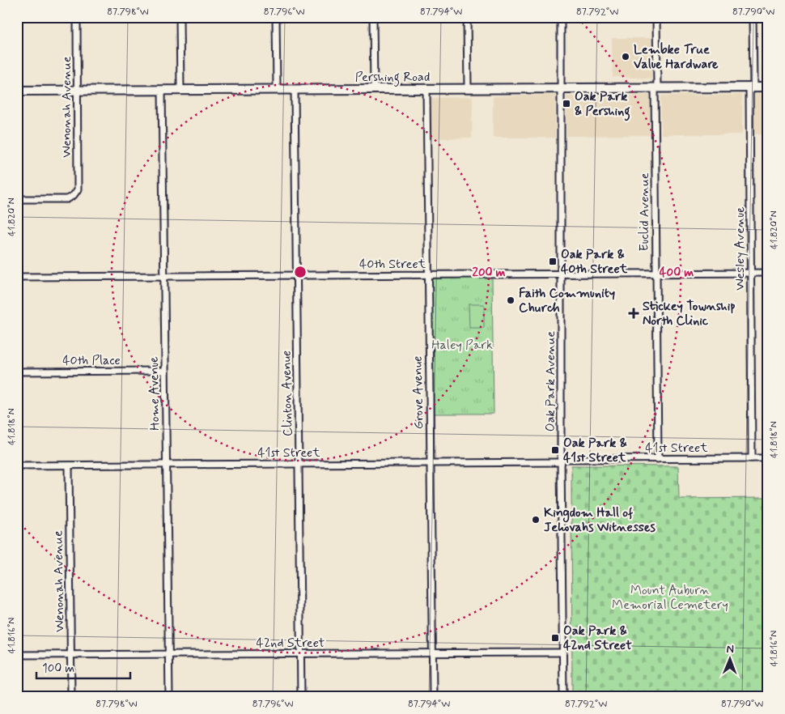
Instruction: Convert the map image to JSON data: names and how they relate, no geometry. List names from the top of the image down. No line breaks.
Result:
{"streets":{"main road":["Pershing Road"],"street":["Wenonah Avenue","Euclid Avenue","Wesley Avenue","40th Street","40th Place","Oak Park Avenue","Grove Avenue","Home Avenue","Clinton Avenue","41st Street","42nd Street"]},"crossings":[["Pershing Road","Wenonah Avenue"],["Pershing Road","Euclid Avenue"],["Pershing Road","Wesley Avenue"],["Pershing Road","Oak Park Avenue"],["Pershing Road","Grove Avenue"],["Pershing Road","Home Avenue"],["Pershing Road","Clinton Avenue"],["Wenonah Avenue","41st Street"],["Wenonah Avenue","42nd Street"],["Euclid Avenue","40th Street"],["Euclid Avenue","41st Street"],["Wesley Avenue","40th Street"],["Wesley Avenue","41st Street"],["40th Street","Oak Park Avenue"],["40th Street","Grove Avenue"],["40th Street","Home Avenue"],["40th Street","Clinton Avenue"],["40th Place","Home Avenue"],["Oak Park Avenue","41st Street"],["Oak Park Avenue","42nd Street"],["Grove Avenue","41st Street"],["Grove Avenue","42nd Street"],["Home Avenue","41st Street"],["Home Avenue","42nd Street"],["Clinton Avenue","41st Street"],["Clinton Avenue","42nd Street"]],"parks":["Haley Park","Mount Auburn Memorial Cemetery"],"places":{"other":["Lembke True Value Hardware","Faith Community Church","Kingdom Hall of Jehovahs Witnesses"],"transit":["Oak Park & Pershing","Oak Park & 40th Street","Oak Park & 41st Street","Oak Park & 42nd Street"],"health":["Stickey Township North Clinic"]},"scale_bar":"100 m","north":"top","coordinates":["87.798°W","87.796°W","87.794°W","87.792°W","87.790°W","41.820°N","41.818°N","41.816°N"],"rings":["200 m","400 m"]}
